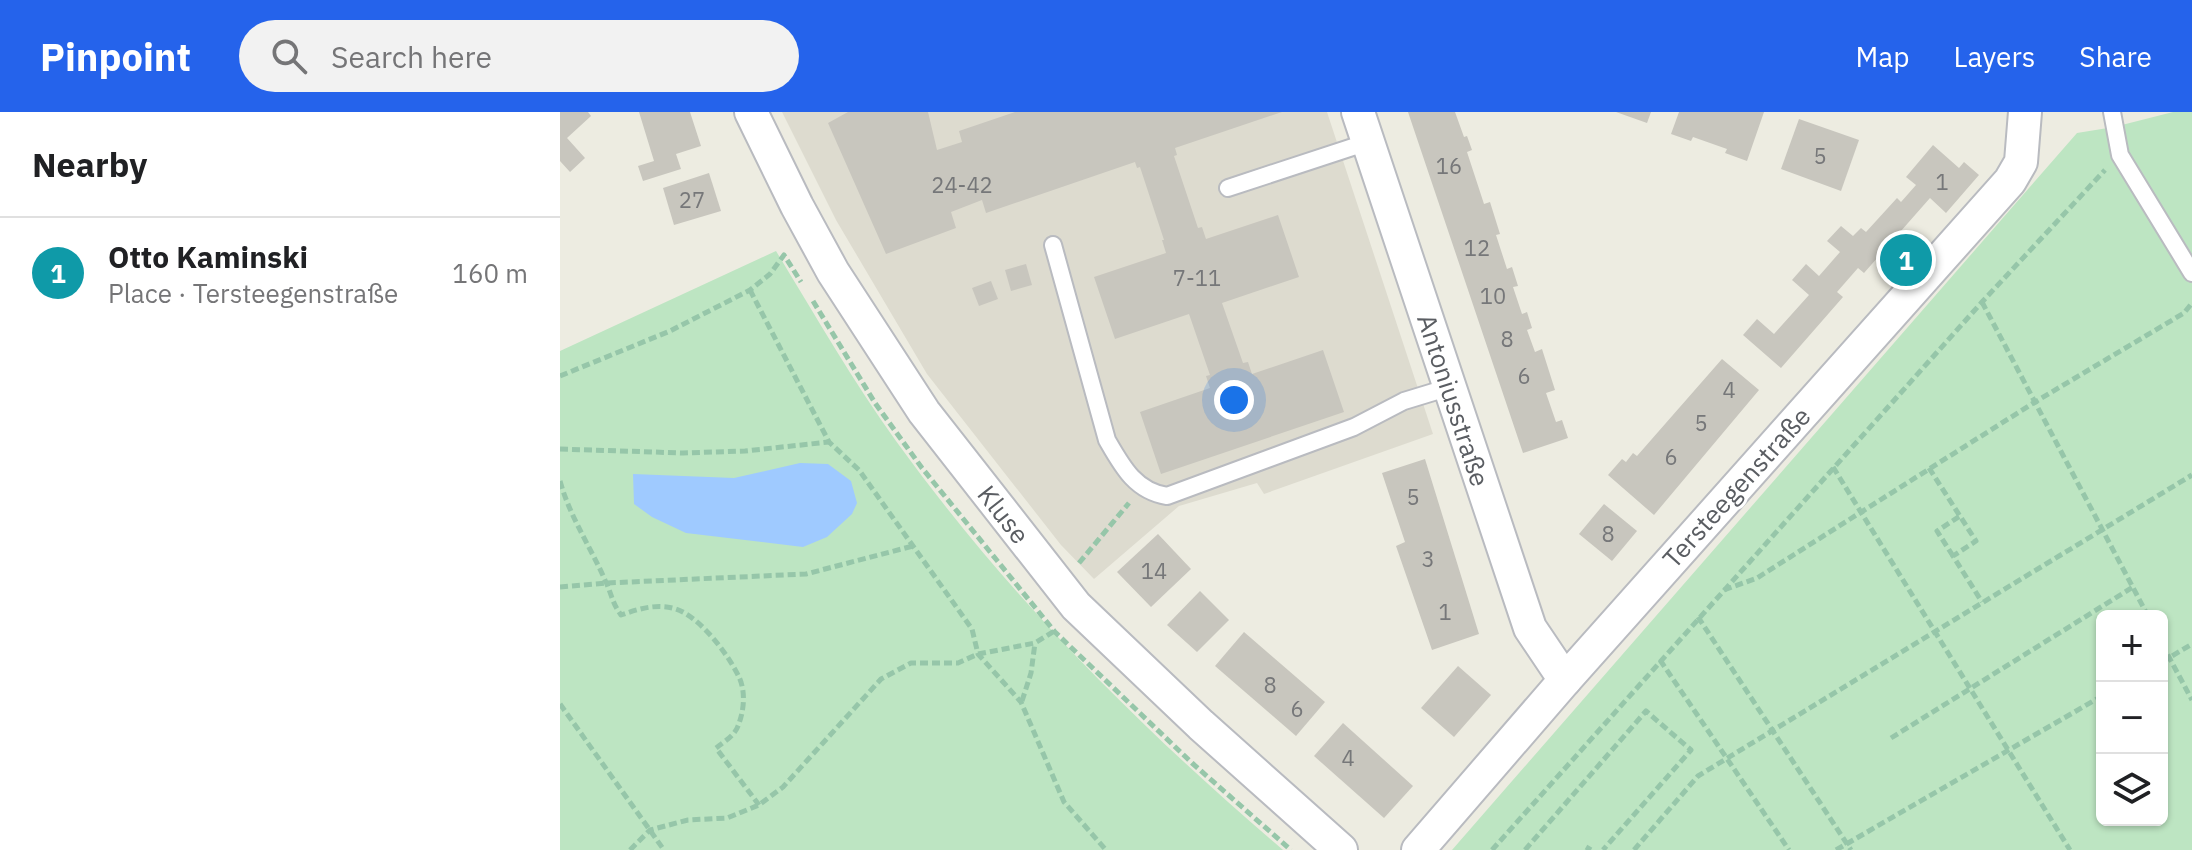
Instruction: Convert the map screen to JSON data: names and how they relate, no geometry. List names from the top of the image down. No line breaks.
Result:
{"streets":{"street":["Antoniusstraße","Tersteegenstraße","Kluse"]},"crossings":[["Antoniusstraße","Tersteegenstraße"]],"house_numbers":["5","16","1","24-42","27","12","7-11","10","8","6","4","5","6","5","8","3","14","1","8","6","4"],"page":{"header":"Pinpoint","search":"Search here","nav":["Map","Layers","Share"],"heading":"Nearby","list":[{"mark":"1","name":"Otto Kaminski","note":"Place · Tersteegenstraße","value":"160 m"}],"pins":"1","map_buttons":["+","−"]}}
